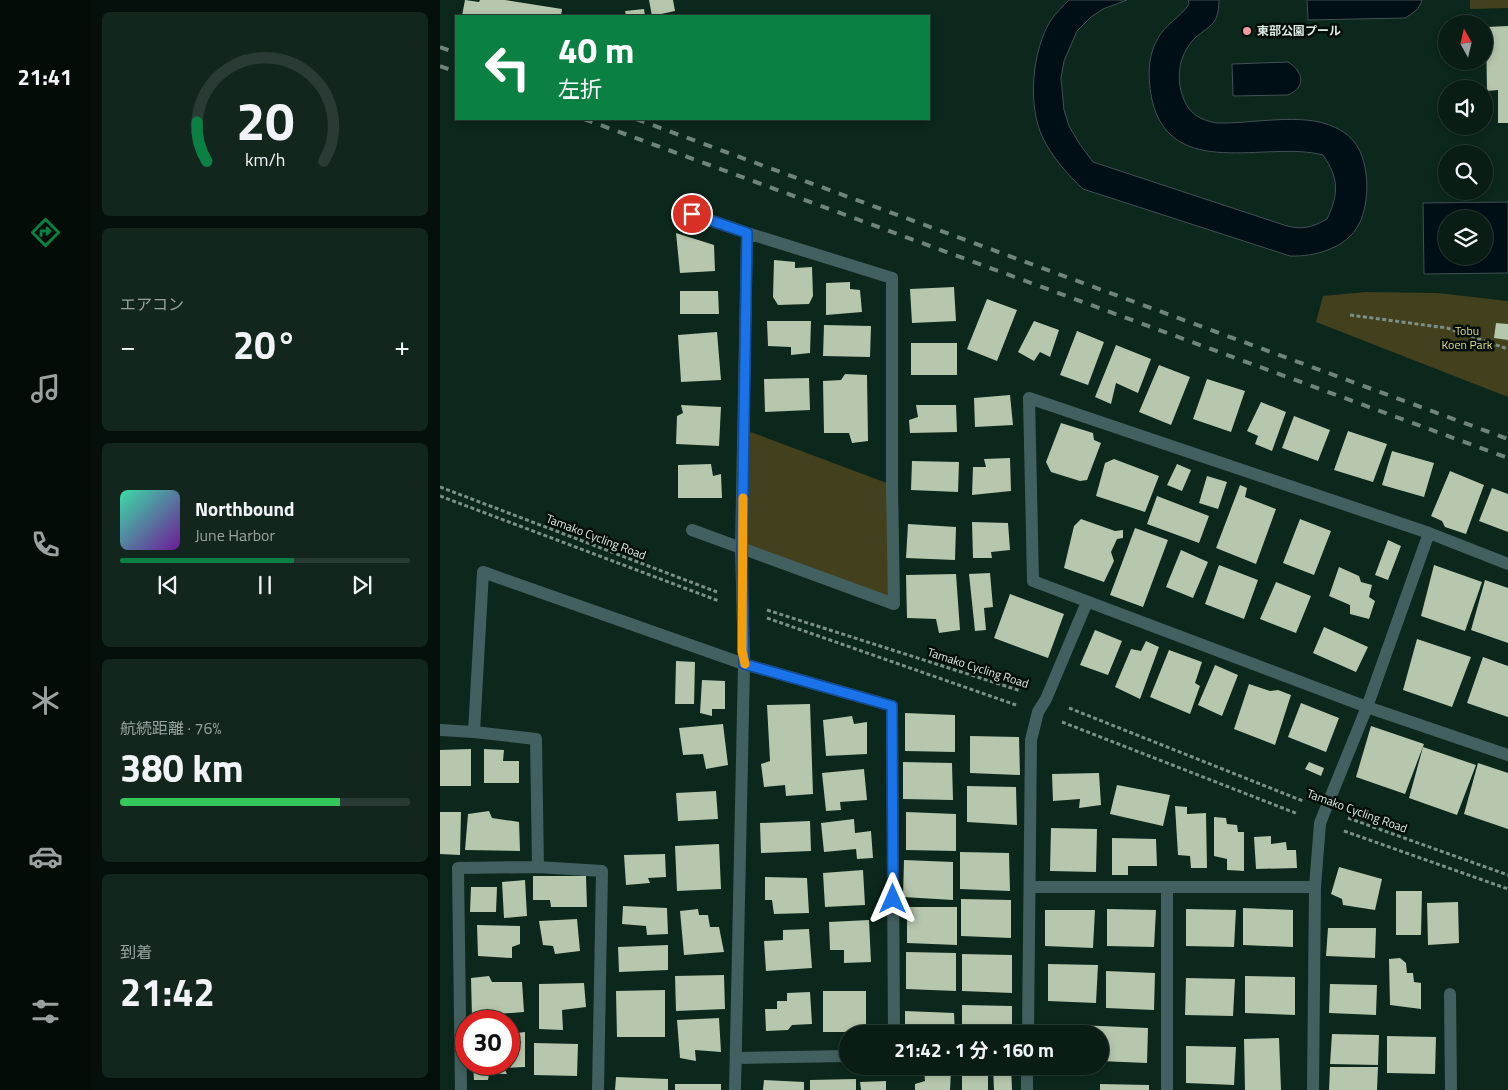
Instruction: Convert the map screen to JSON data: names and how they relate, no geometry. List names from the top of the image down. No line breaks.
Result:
{"streets":{"path":["Tamako Cycling Road"]},"parks":["Tobu Koen Park"],"places":["東部公園プール"],"north":"top","page":{"tabs":"21:41","turn":["40 m","左折"],"tile":["エアコン",["航続距離 · 76%","380 km"],["到着","21:42"]],"heat":["−","20°","+"],"song":["Northbound","June Harbor"],"limit":"30","trip":"21:42 · 1 分 · 160 m","gauge":["20","km/h"]}}
